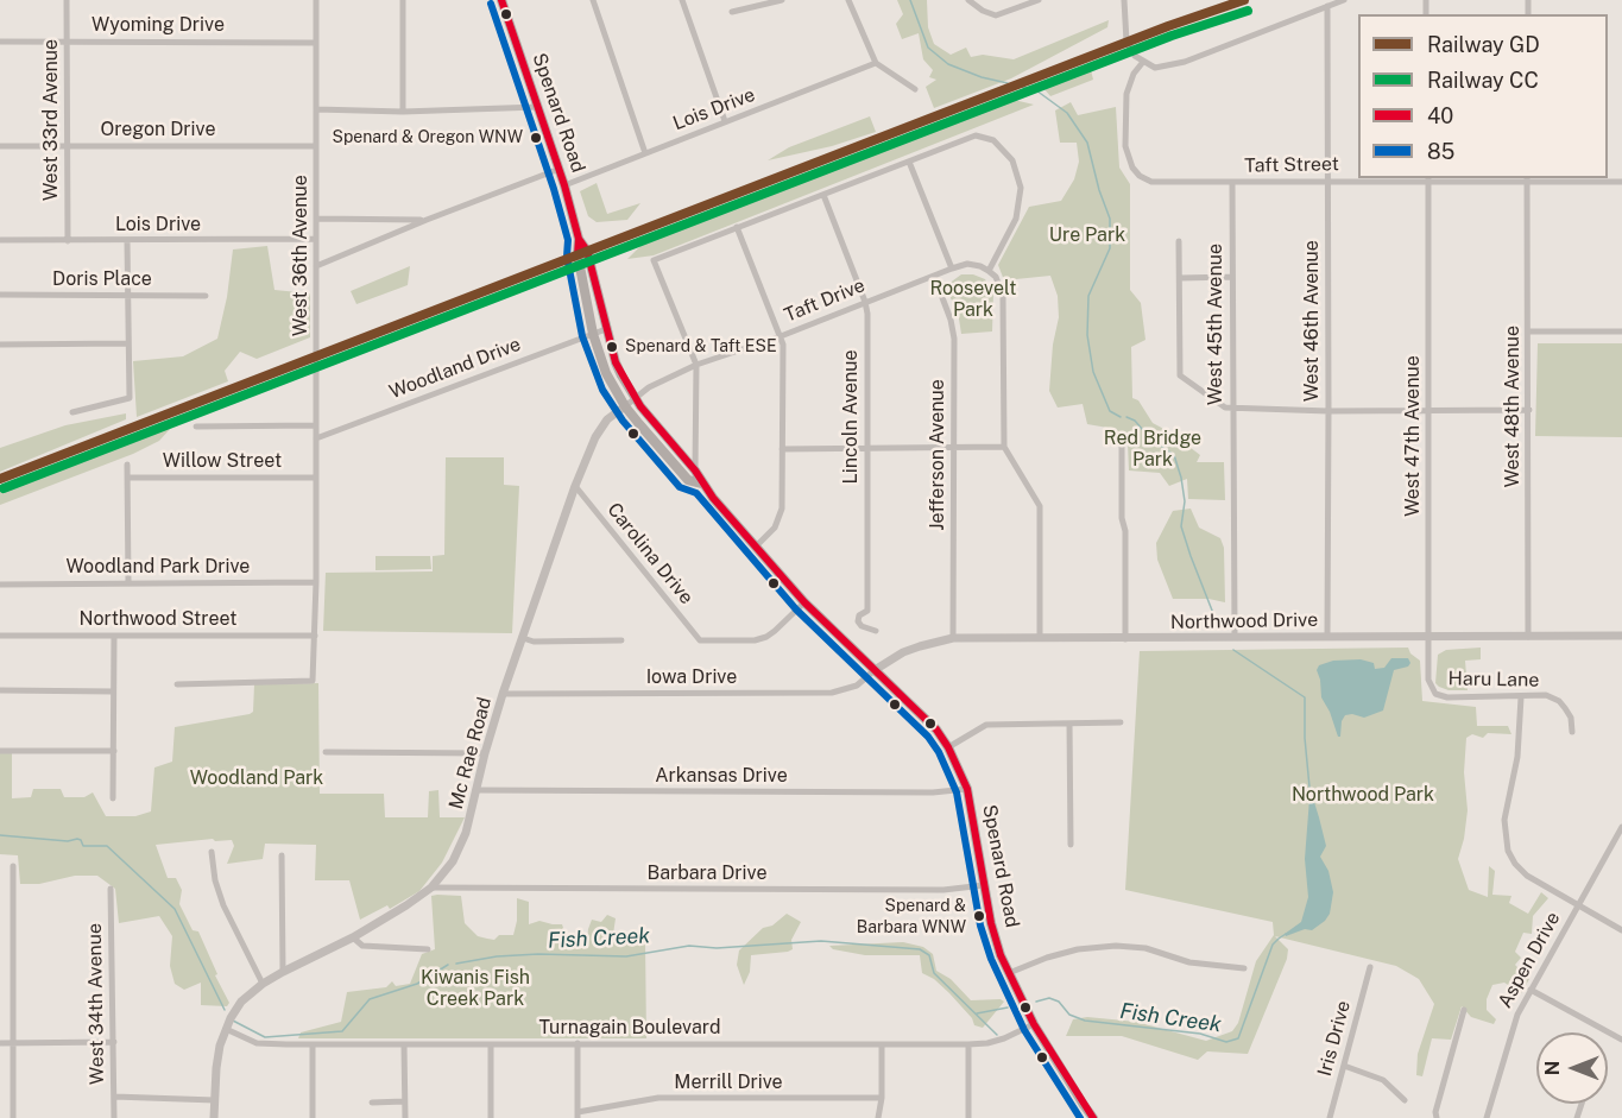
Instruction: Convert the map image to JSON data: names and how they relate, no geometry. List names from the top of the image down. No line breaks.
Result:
{"streets":{"main road":["Spenard Road"],"street":["Wyoming Drive","Lois Drive","West 33rd Avenue","Oregon Drive","Taft Street","West 36th Avenue","Doris Place","Taft Drive","West 46th Avenue","West 45th Avenue","Woodland Drive","West 48th Avenue","Lincoln Avenue","West 47th Avenue","Jefferson Avenue","Willow Street","Carolina Drive","Woodland Park Drive","Northwood Street","Northwood Drive","Iowa Drive","Haru Lane","Mc Rae Road","Arkansas Drive","Barbara Drive","Aspen Drive","West 34th Avenue","Turnagain Boulevard","Iris Drive","Merrill Drive"]},"crossings":[["Wyoming Drive","West 33rd Avenue"],["Wyoming Drive","West 36th Avenue"],["Lois Drive","Spenard Road"],["Lois Drive","West 33rd Avenue"],["Lois Drive","West 36th Avenue"],["Spenard Road","Taft Drive"],["Spenard Road","Woodland Drive"],["Spenard Road","Carolina Drive"],["Spenard Road","Northwood Drive"],["Spenard Road","Iowa Drive"],["Spenard Road","Mc Rae Road"],["Spenard Road","Arkansas Drive"],["Spenard Road","Barbara Drive"],["Spenard Road","Turnagain Boulevard"],["West 33rd Avenue","Oregon Drive"],["Oregon Drive","West 36th Avenue"],["Taft Street","West 46th Avenue"],["Taft Street","West 45th Avenue"],["Taft Street","West 48th Avenue"],["Taft Street","West 47th Avenue"],["West 36th Avenue","Woodland Drive"],["West 36th Avenue","Willow Street"],["West 36th Avenue","Woodland Park Drive"],["West 36th Avenue","Northwood Street"],["Taft Drive","Lincoln Avenue"],["Taft Drive","Jefferson Avenue"],["Taft Drive","Mc Rae Road"],["West 46th Avenue","Northwood Drive"],["West 45th Avenue","Northwood Drive"],["West 48th Avenue","Northwood Drive"],["West 47th Avenue","Northwood Drive"],["West 47th Avenue","Haru Lane"],["Jefferson Avenue","Northwood Drive"],["Carolina Drive","Mc Rae Road"],["Northwood Drive","Iowa Drive"],["Iowa Drive","Mc Rae Road"],["Mc Rae Road","Arkansas Drive"],["Mc Rae Road","Barbara Drive"],["Mc Rae Road","Turnagain Boulevard"]],"water":["Fish Creek"],"parks":["Ure Park","Roosevelt Park","Red Bridge Park","Woodland Park","Northwood Park","Kiwanis Fish Creek Park"],"places":["Spenard & Oregon WNW","Spenard & Taft ESE","Spenard & Barbara WNW"],"lines":["rail line GD","transit line 40","transit line 85","rail line CC"],"legend":["Railway GD","Railway CC","40","85"],"north":"left"}
